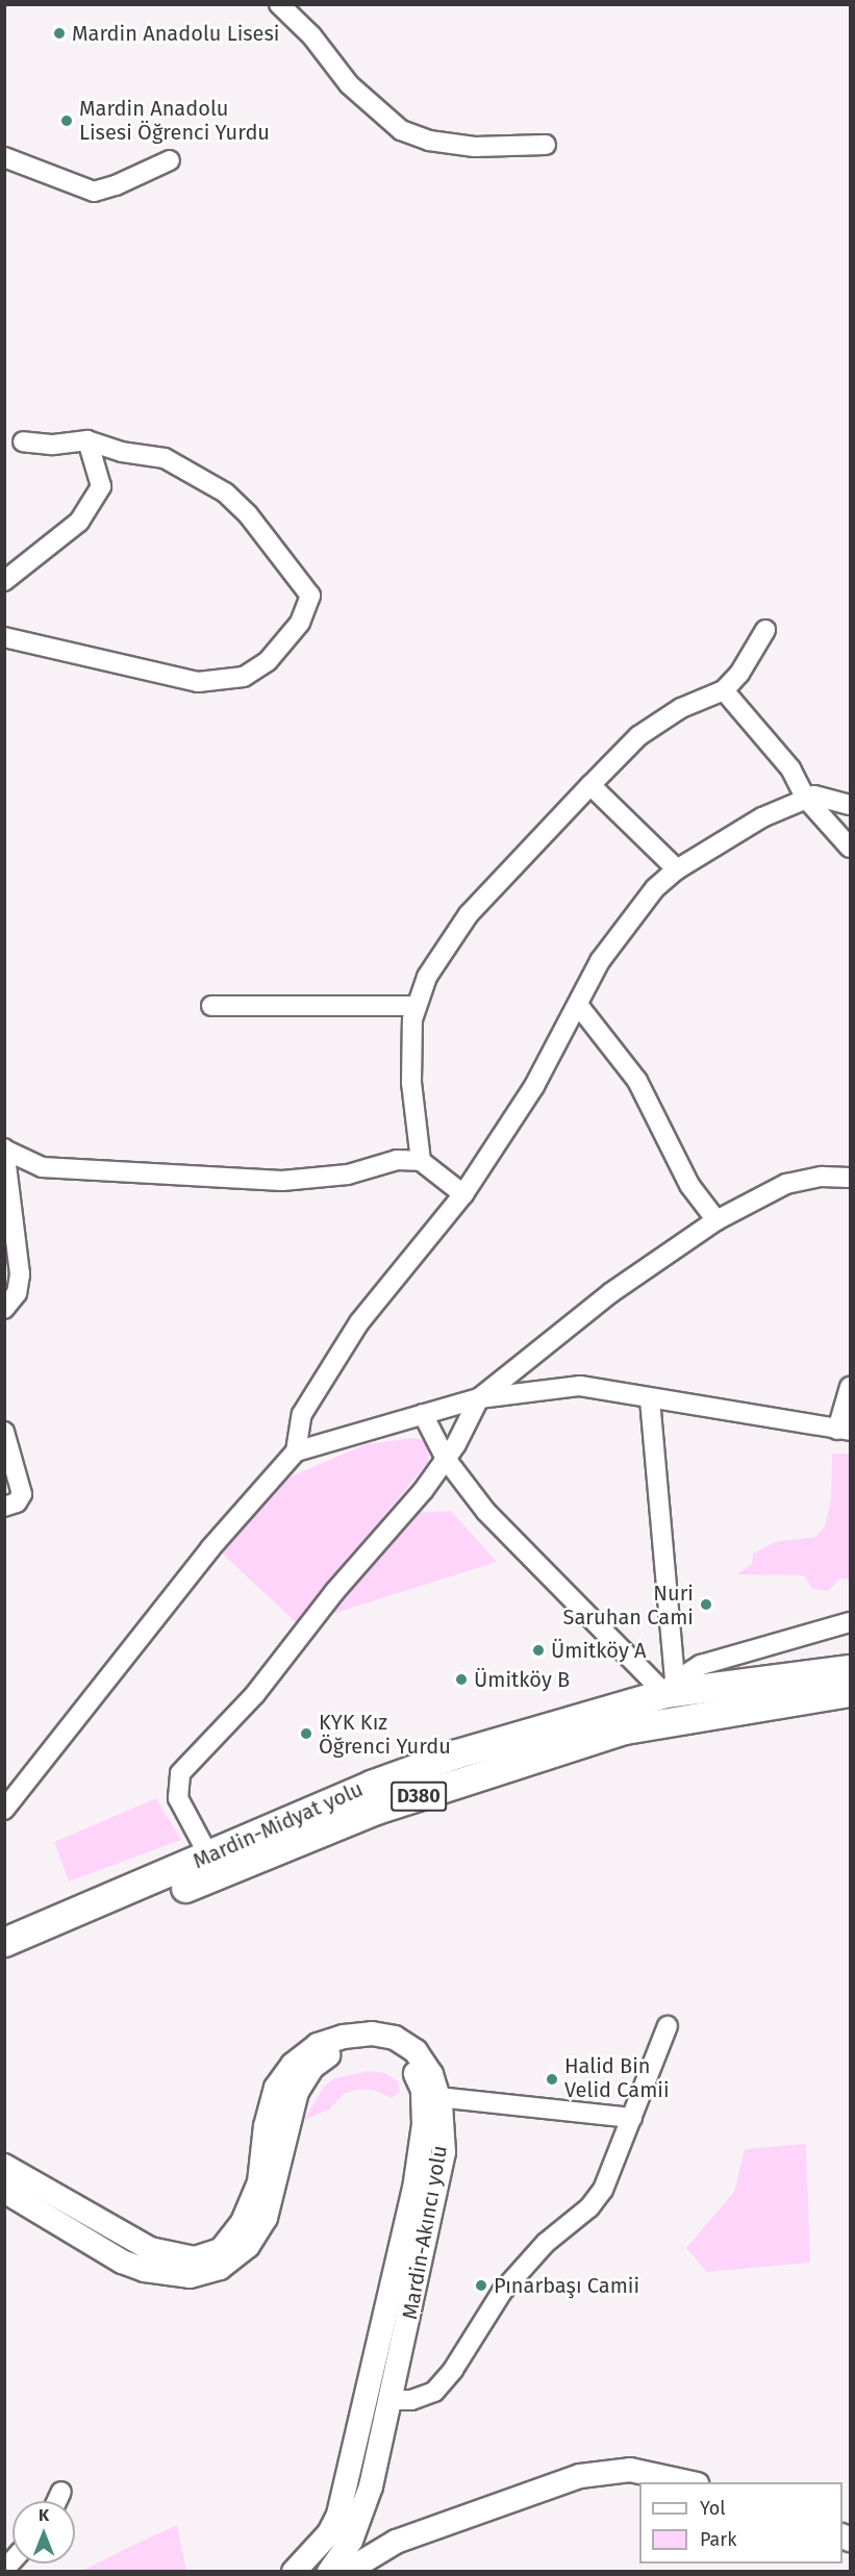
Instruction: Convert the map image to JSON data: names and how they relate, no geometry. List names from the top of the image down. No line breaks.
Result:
{"streets":{"highway":["D380","Mardin-Midyat yolu"],"main road":["Mardin-Akıncı yolu"]},"places":["Mardin Anadolu Lisesi","Mardin Anadolu Lisesi Öğrenci Yurdu","Nuri Saruhan Cami","Ümitköy A","Ümitköy B","KYK Kız Öğrenci Yurdu","Halid Bin Velid Camii","Pınarbaşı Camii"],"legend":["Yol","Park"],"north":"top"}
